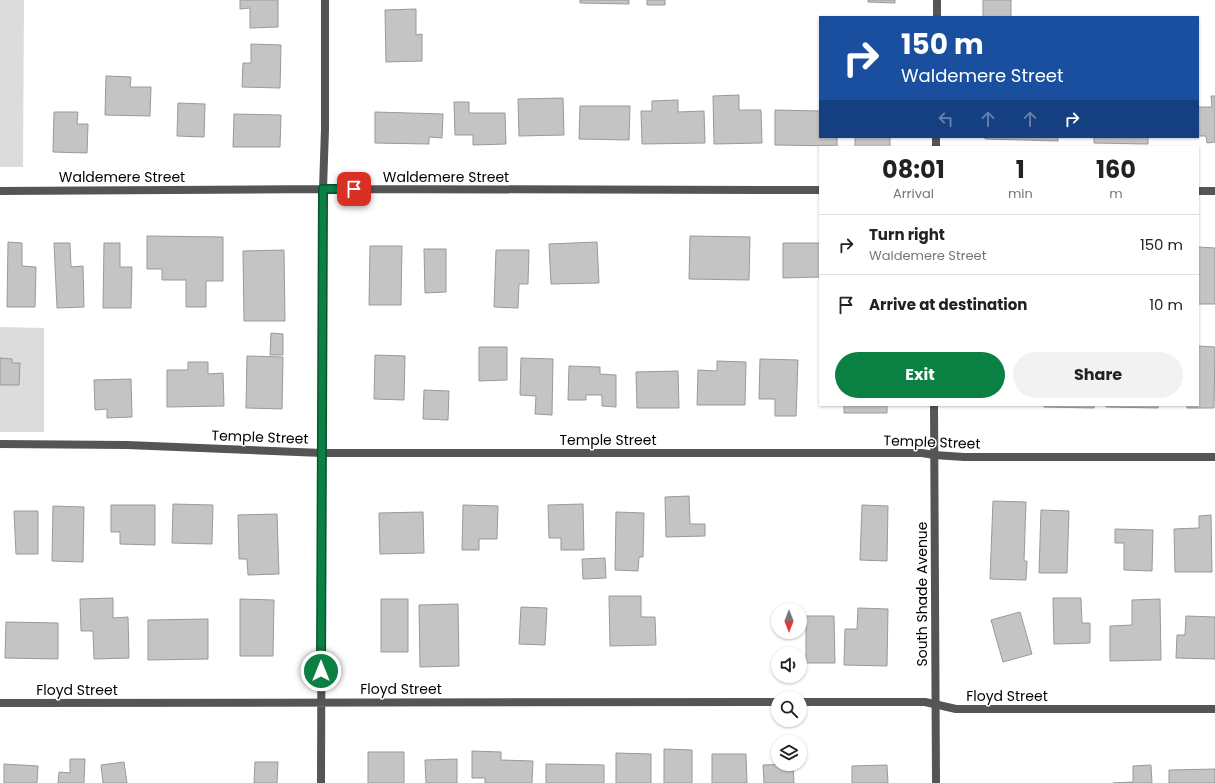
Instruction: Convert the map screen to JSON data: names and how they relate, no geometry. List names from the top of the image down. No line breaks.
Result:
{"streets":{"street":["Waldemere Street","Temple Street","South Shade Avenue","Floyd Street"]},"crossings":[["Temple Street","South Shade Avenue"],["South Shade Avenue","Floyd Street"]],"north":"bottom","page":{"turn":["150 m","Waldemere Street"],"eta":["08:01","Arrival","1","min","160","m"],"list":[{"name":"Turn right","note":"Waldemere Street","value":"150 m"},{"name":"Arrive at destination","value":"10 m"}],"buttons":["Exit","Share"]}}
